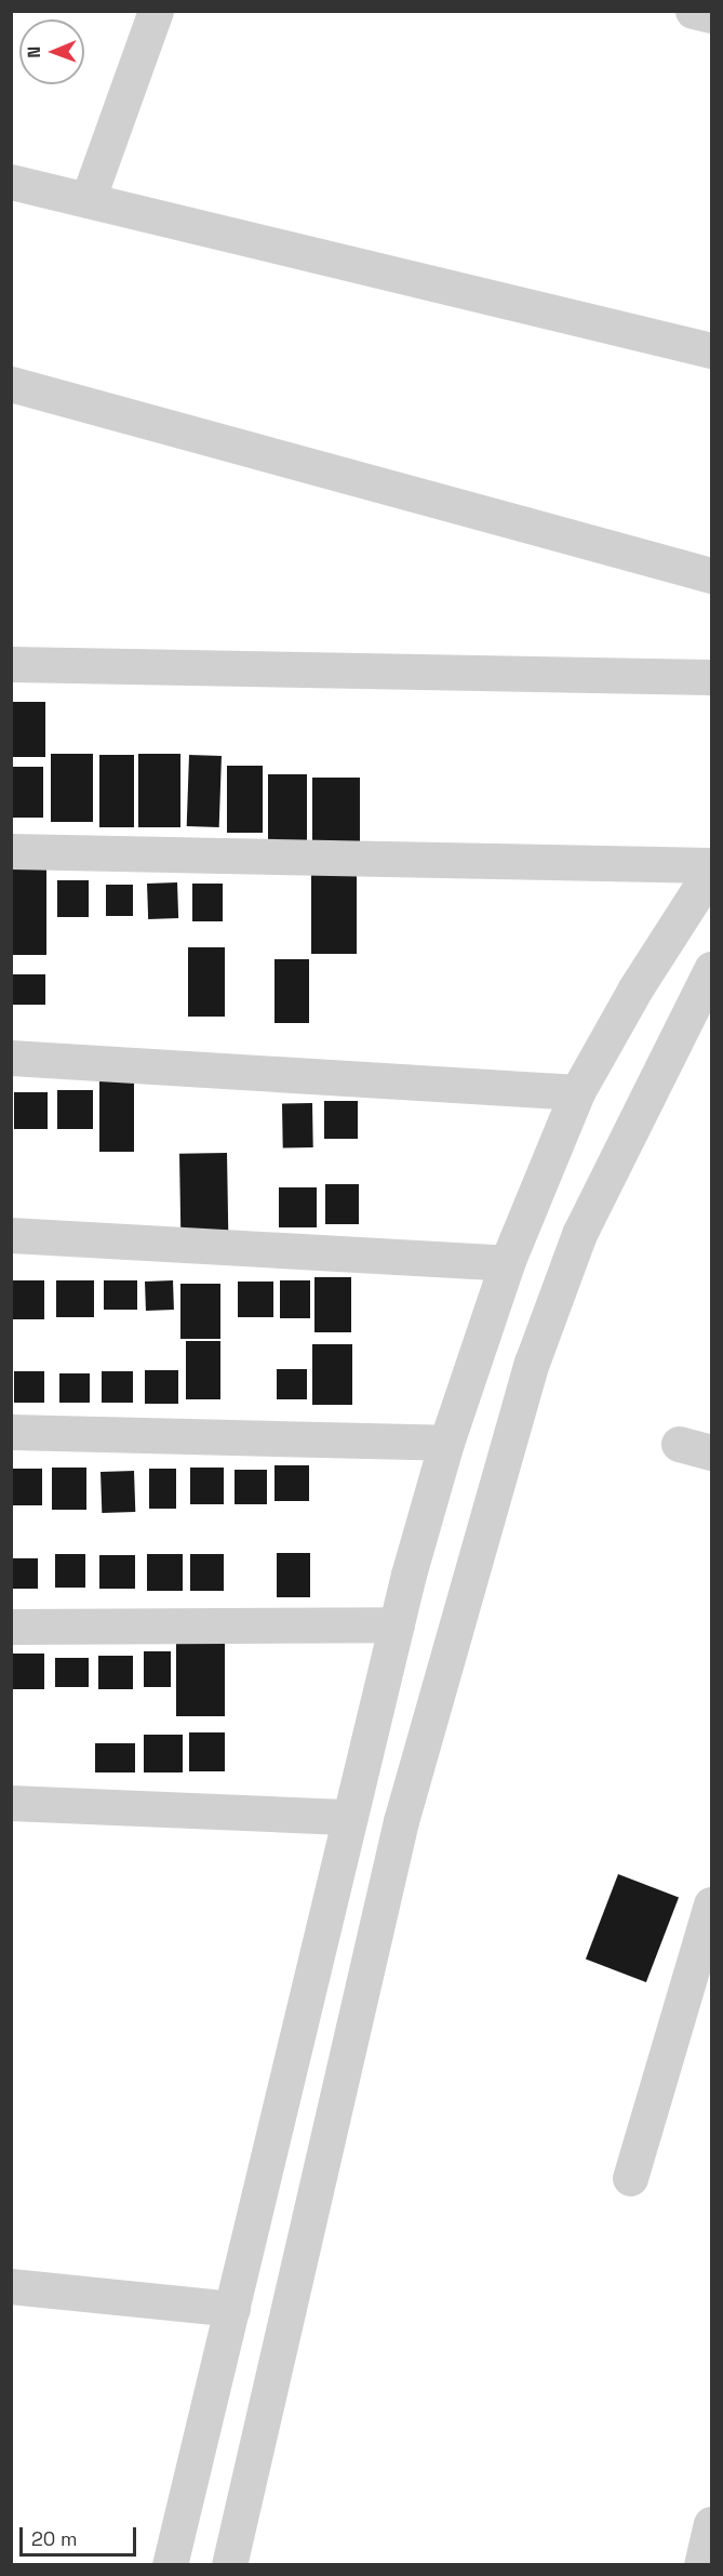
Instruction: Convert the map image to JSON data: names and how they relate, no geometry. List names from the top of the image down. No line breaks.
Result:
{"scale_bar":"20 m","north":"left"}
